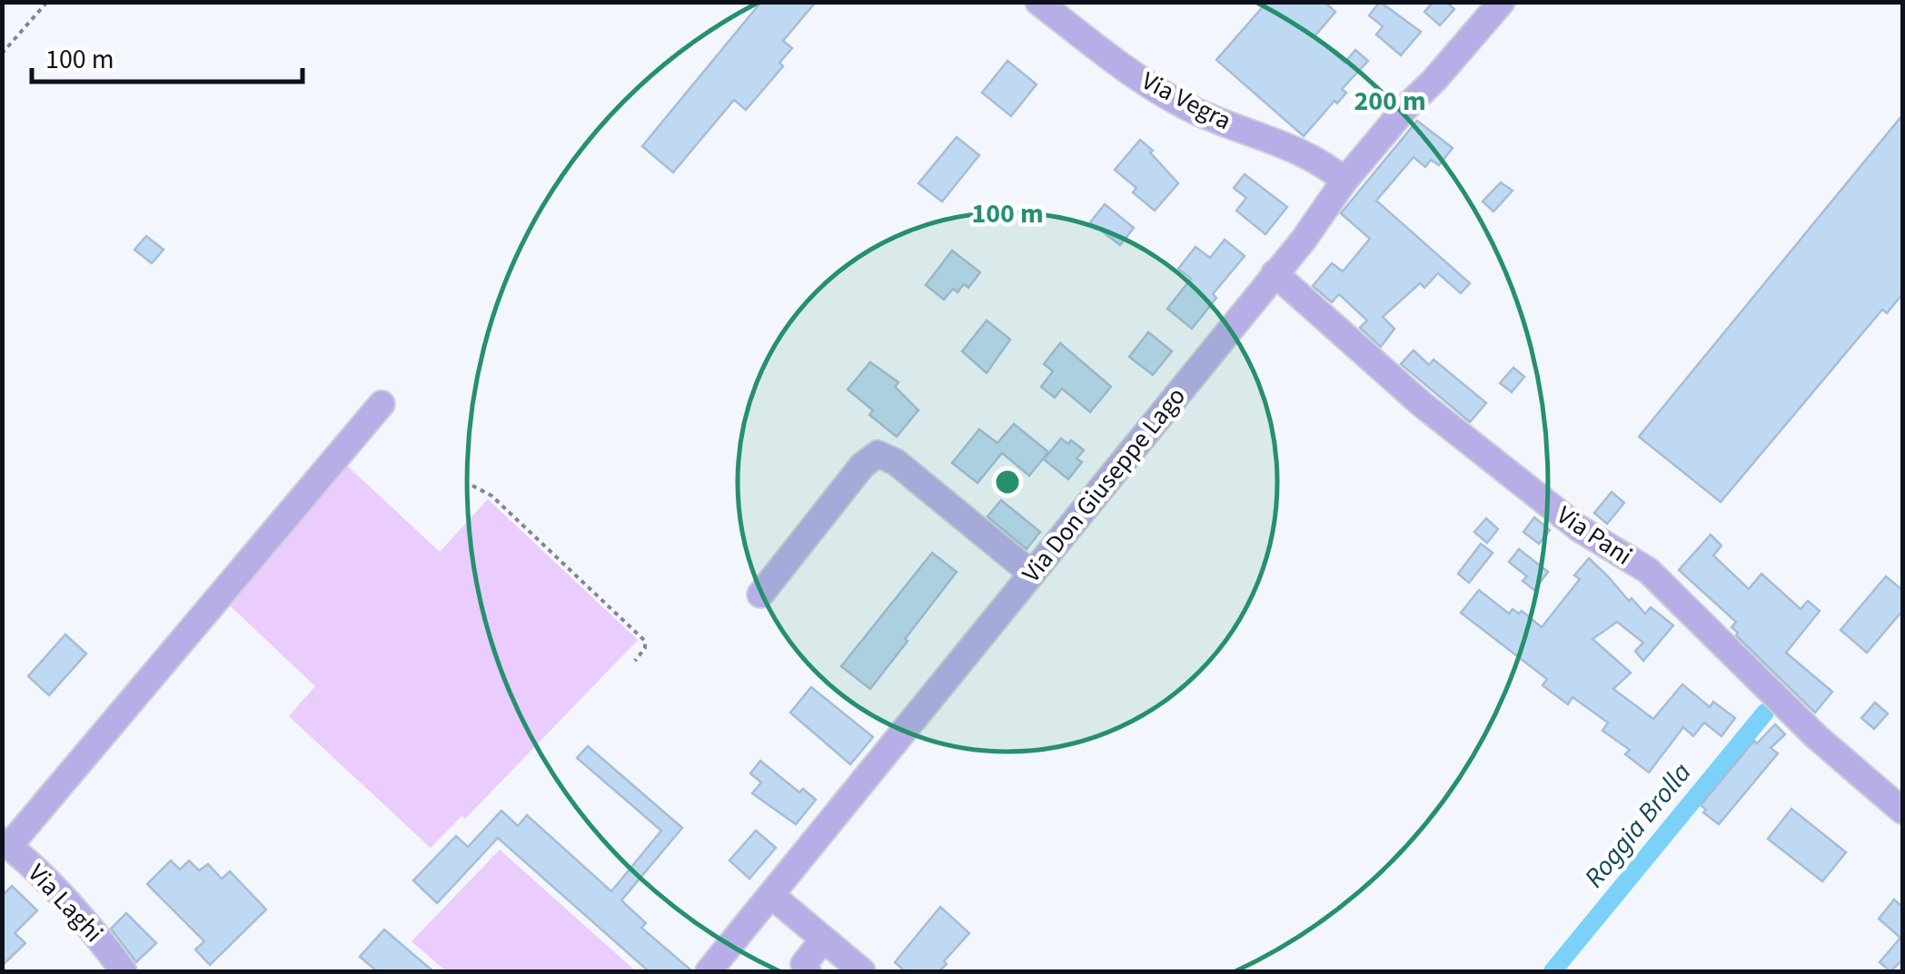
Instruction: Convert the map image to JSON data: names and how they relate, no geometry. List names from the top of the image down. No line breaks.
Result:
{"streets":{"street":["Via Vegra","Via Don Giuseppe Lago","Via Pani","Via Laghi"]},"crossings":[["Via Vegra","Via Don Giuseppe Lago"],["Via Don Giuseppe Lago","Via Pani"]],"water":["Roggia Brolla"],"scale_bar":"100 m","rings":["200 m","100 m"]}
